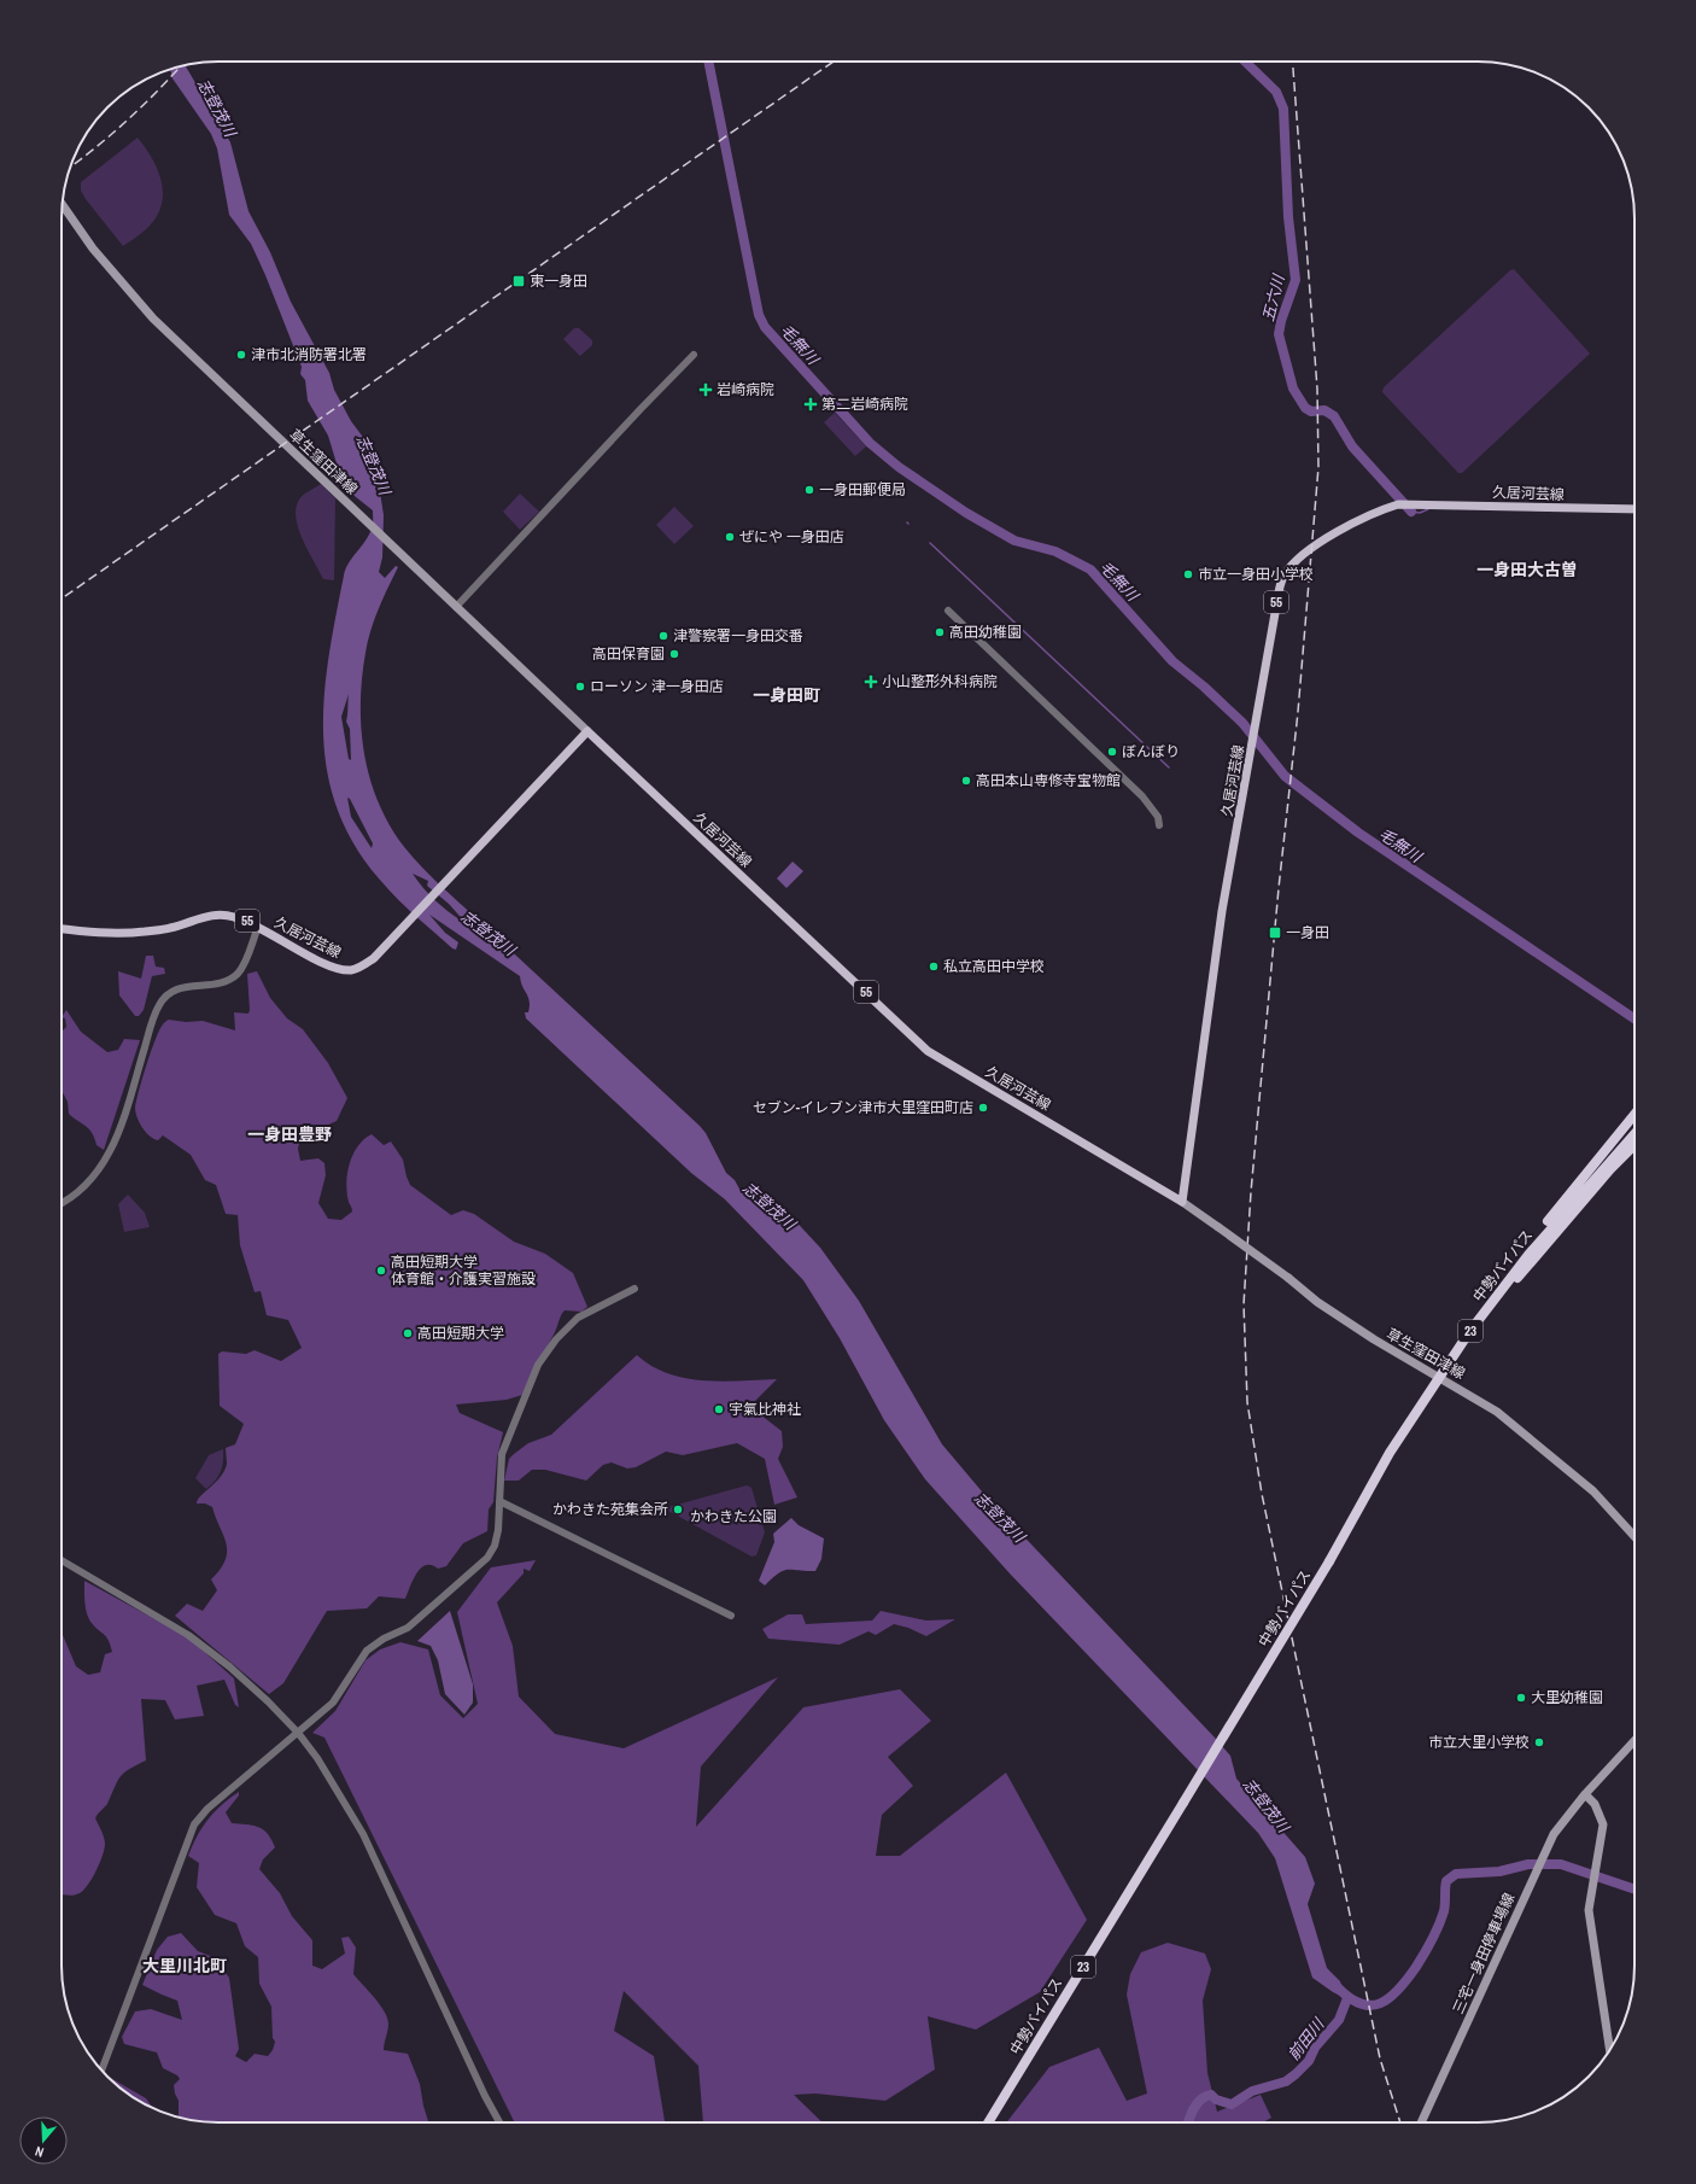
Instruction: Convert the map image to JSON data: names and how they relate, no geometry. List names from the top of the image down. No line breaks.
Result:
{"streets":{"highway":["中勢バイパス","23"],"main road":["草生窪田津線","久居河芸線","55","三宅一身田停車場線"]},"crossings":[["草生窪田津線","久居河芸線"],["草生窪田津線","中勢バイパス"]],"districts":["一身田大古曽","一身田町","一身田豊野","大里川北町"],"water":["志登茂川","五六川","毛無川","前田川"],"parks":["かわきた公園"],"places":{"transit":["東一身田","一身田"],"other":["津市北消防署北署","一身田郵便局","ぜにや 一身田店","市立一身田小学校","高田幼稚園","津警察署一身田交番","高田保育園","ローソン 津一身田店","ぼんぼり","高田本山専修寺宝物館","私立高田中学校","セブン-イレブン津市大里窪田町店","高田短期大学 体育館・介護実習施設","高田短期大学","宇氣比神社","かわきた苑集会所","大里幼稚園","市立大里小学校"],"health":["岩崎病院","第二岩崎病院","小山整形外科病院"]},"north":"bottom"}
